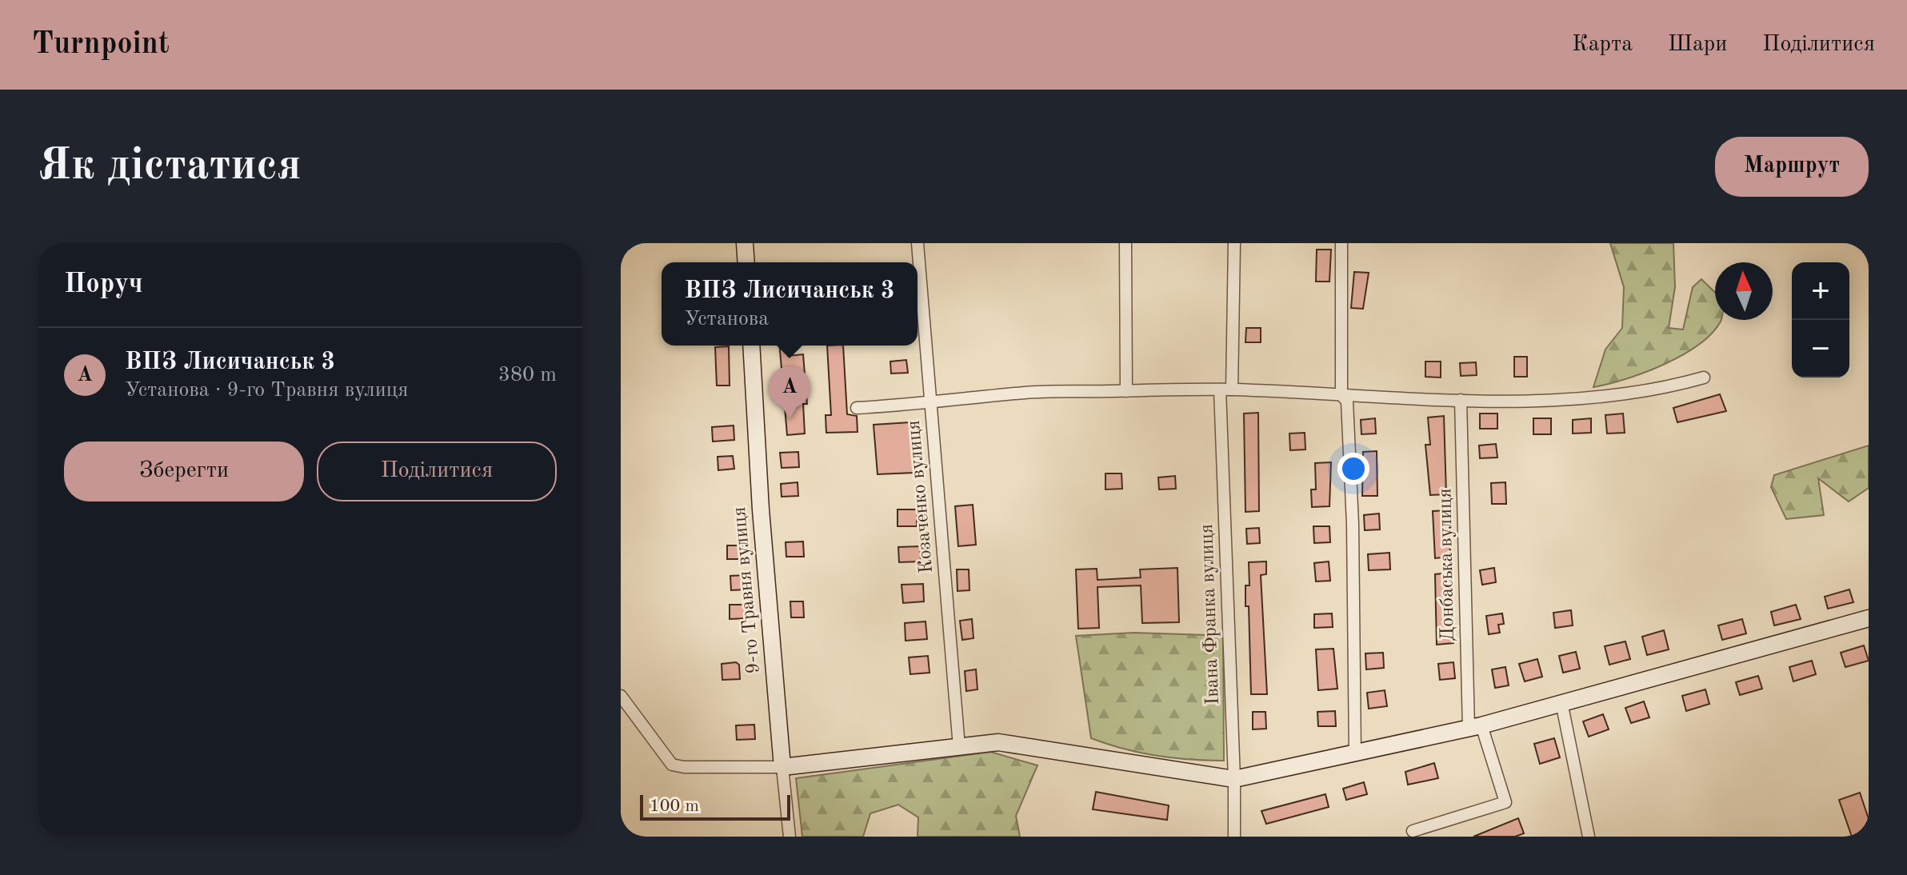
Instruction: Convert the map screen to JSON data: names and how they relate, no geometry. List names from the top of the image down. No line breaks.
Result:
{"streets":{"main road":["9-го Травня вулиця"],"street":["Козаченко вулиця","Донбаська вулиця","Івана Франка вулиця"]},"scale_bar":"100 m","north":"top","page":{"header":"Turnpoint","nav":["Карта","Шари","Поділитися"],"buttons":["Маршрут",["Зберегти","Поділитися"]],"title":"Як дістатися","heading":"Поруч","map_buttons":["+","−"],"popup":["ВПЗ Лисичанськ 3","Установа"],"list":[{"mark":"A","name":"ВПЗ Лисичанськ 3","note":"Установа · 9-го Травня вулиця","value":"380 m"}],"pins":"A","scale":"100 m"}}
